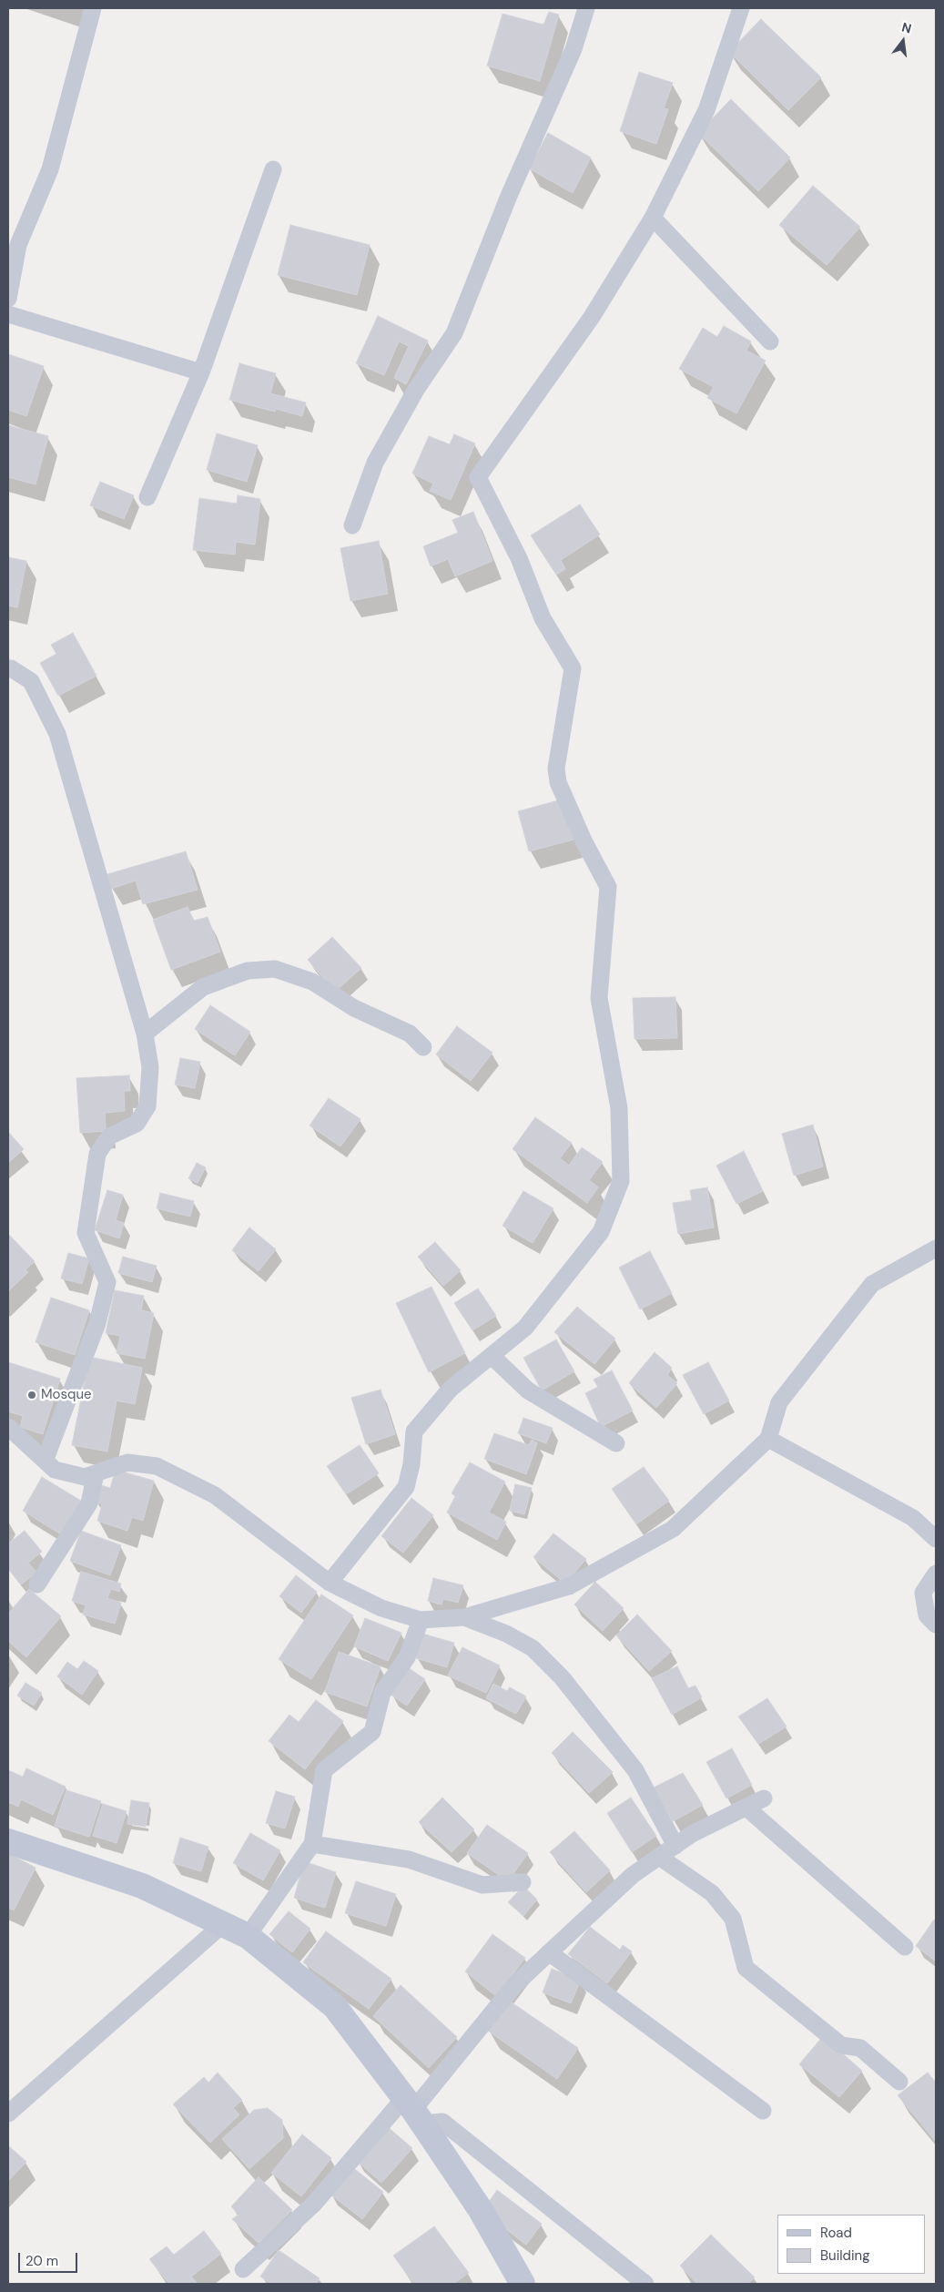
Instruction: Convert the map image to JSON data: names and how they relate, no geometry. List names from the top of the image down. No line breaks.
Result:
{"places":["Mosque"],"legend":["Road","Building"],"scale_bar":"20 m","north":"top"}
